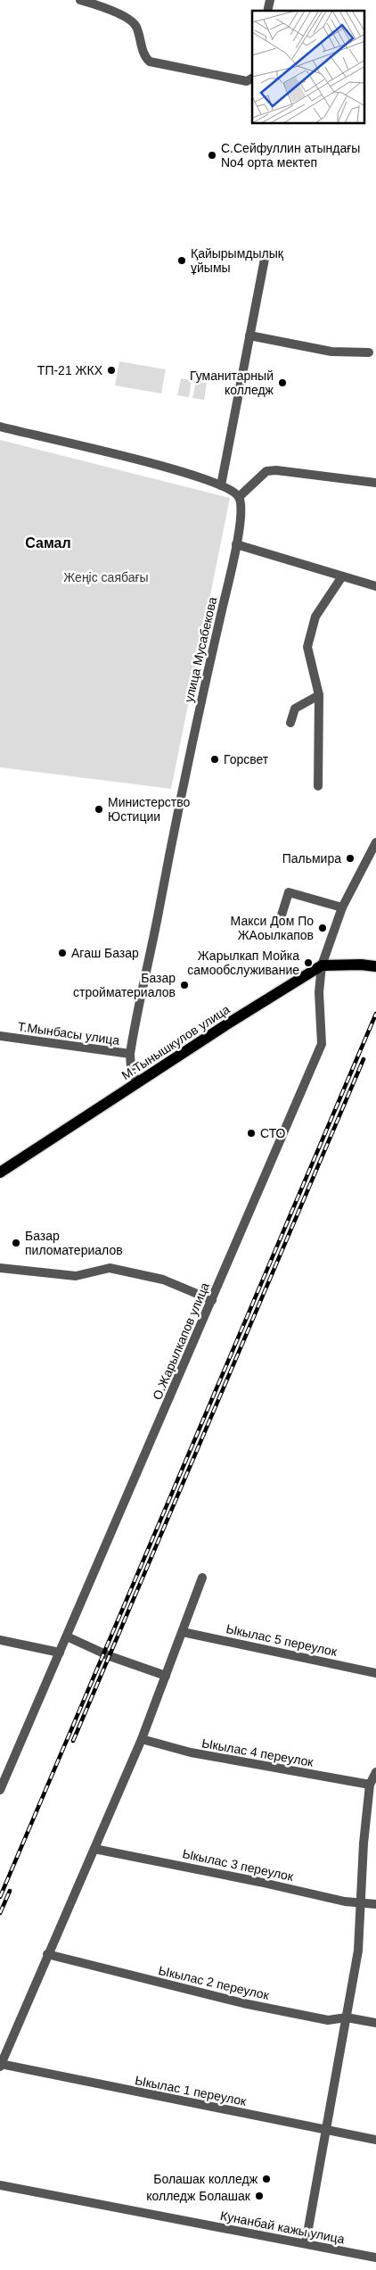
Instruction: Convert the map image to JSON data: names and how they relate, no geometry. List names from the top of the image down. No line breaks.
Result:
{"streets":{"main road":["М.Тынышкулов улица"],"street":["улица Мусабекова","Т.Мынбасы улица","О.Жарылкапов улица","Ыкылас 5 переулок","Ыкылас 4 переулок","Ыкылас 3 переулок","Ыкылас 2 переулок","Ыкылас 1 переулок","Кунанбай кажы улица"]},"crossings":[["улица Мусабекова","Т.Мынбасы улица"],["Т.Мынбасы улица","М.Тынышкулов улица"],["М.Тынышкулов улица","О.Жарылкапов улица"]],"districts":["Самал"],"parks":["Жеңіс саябағы"],"places":["С.Сейфуллин атындағы No4 орта мектеп","Қайырымдылық ұйымы","ТП-21 ЖКХ","Гуманитарный колледж","Горсвет","Министерство Юстиции","Пальмира","Макси Дом По ЖАоылкапов","Агаш Базар","Жарылкап Мойка самообслуживание","Базар стройматериалов","СТО","Базар пиломатериалов","Болашак колледж","колледж Болашак"]}
